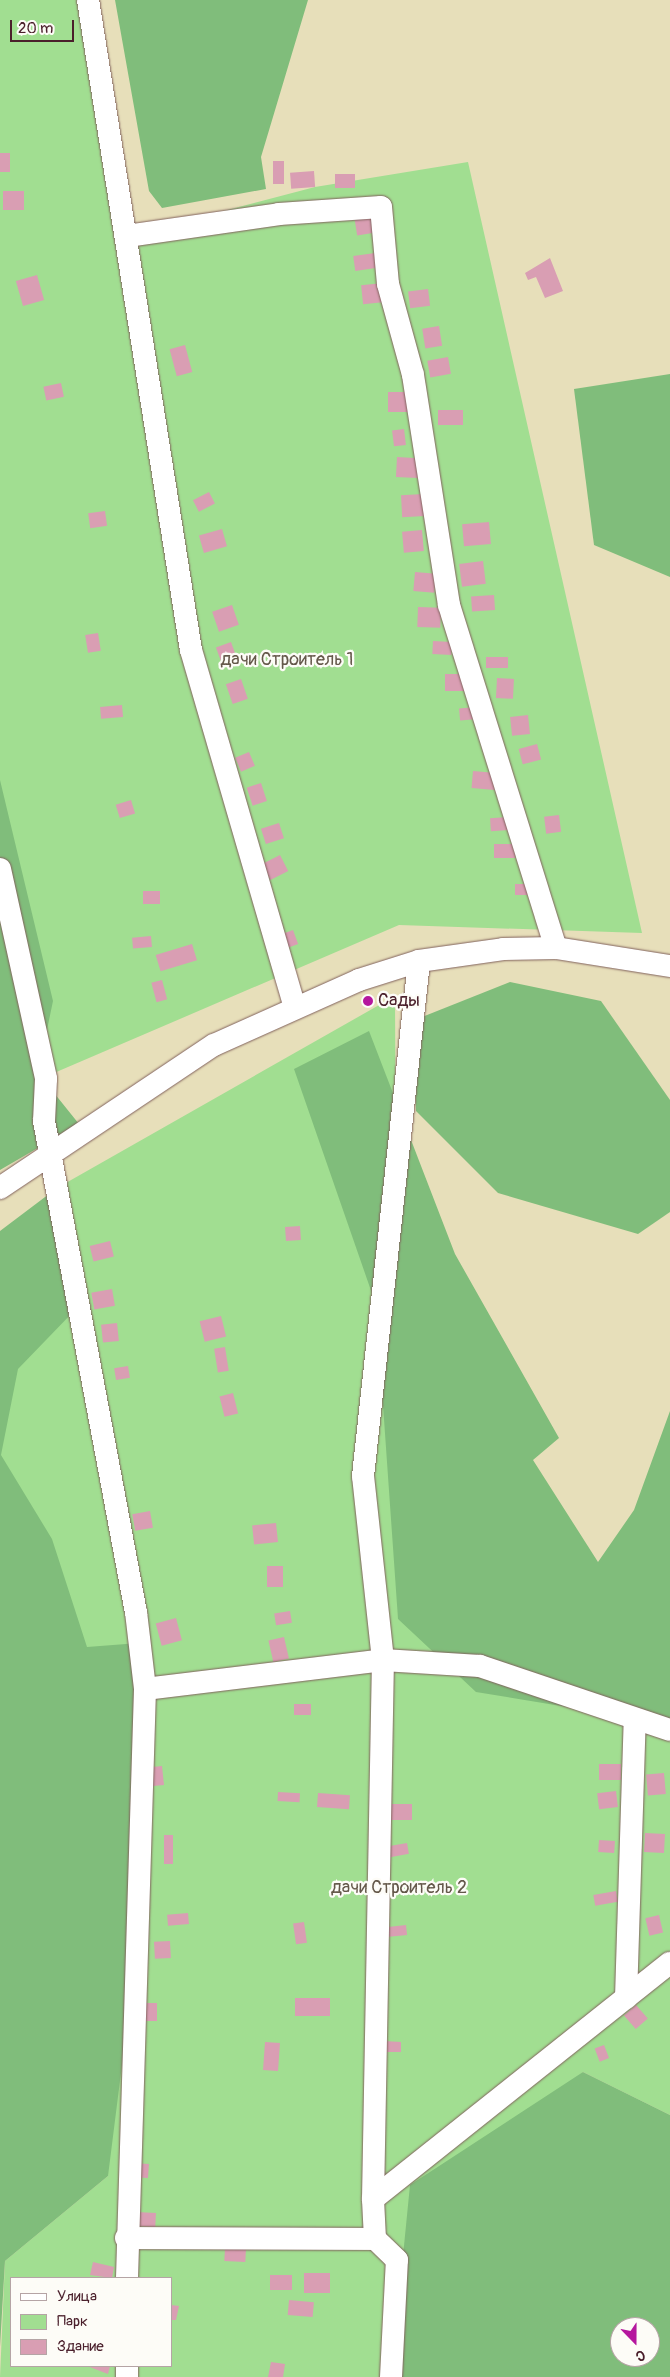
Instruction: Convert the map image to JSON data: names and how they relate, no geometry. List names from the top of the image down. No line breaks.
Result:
{"parks":["дачи Строитель 1","дачи Строитель 2"],"places":["Сады"],"legend":["Улица","Парк","Здание"],"scale_bar":"20 m","north":"bottom"}
